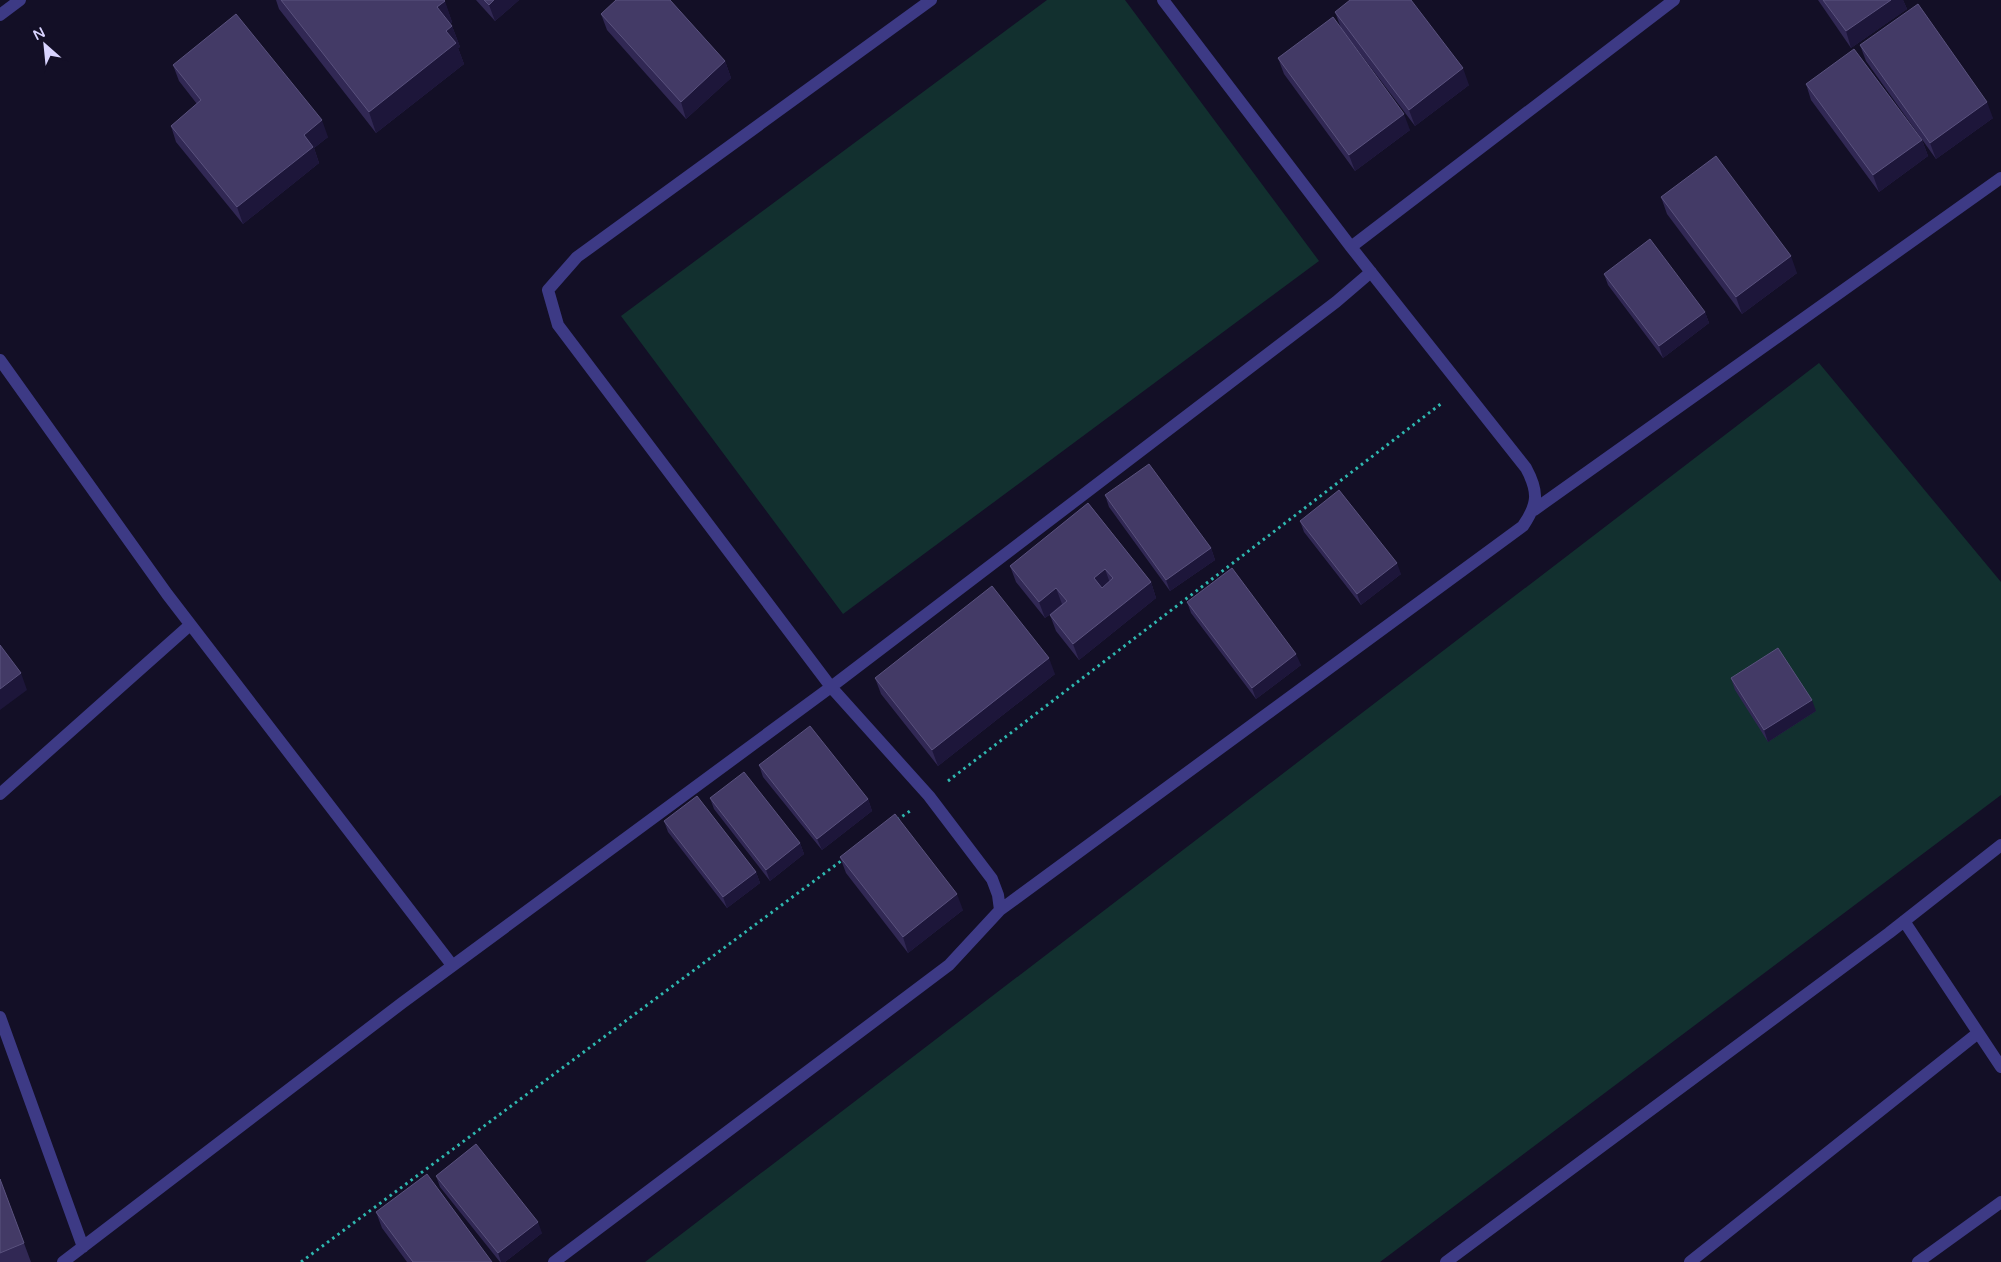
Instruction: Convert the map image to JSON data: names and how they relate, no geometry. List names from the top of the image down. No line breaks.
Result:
{"north":"top left"}
